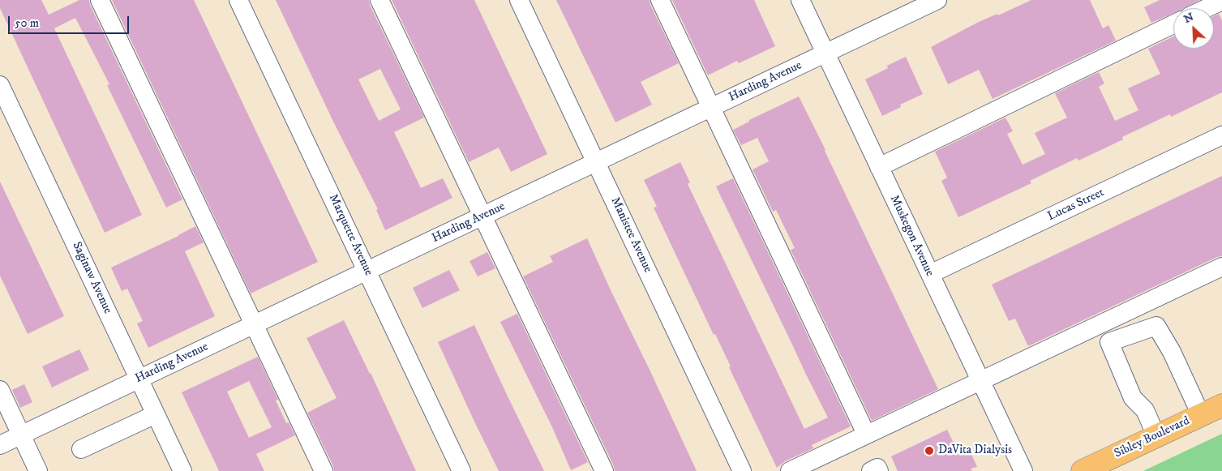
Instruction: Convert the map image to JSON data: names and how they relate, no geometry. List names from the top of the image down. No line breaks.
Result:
{"streets":{"main road":["Sibley Boulevard"],"street":["Harding Avenue","Lucas Street","Marquette Avenue","Manistee Avenue","Muskegon Avenue","Saginaw Avenue"]},"crossings":[["Harding Avenue","Marquette Avenue"],["Harding Avenue","Manistee Avenue"],["Harding Avenue","Muskegon Avenue"],["Harding Avenue","Saginaw Avenue"],["Lucas Street","Muskegon Avenue"]],"places":["DaVita Dialysis"],"scale_bar":"50 m","north":"top left"}
